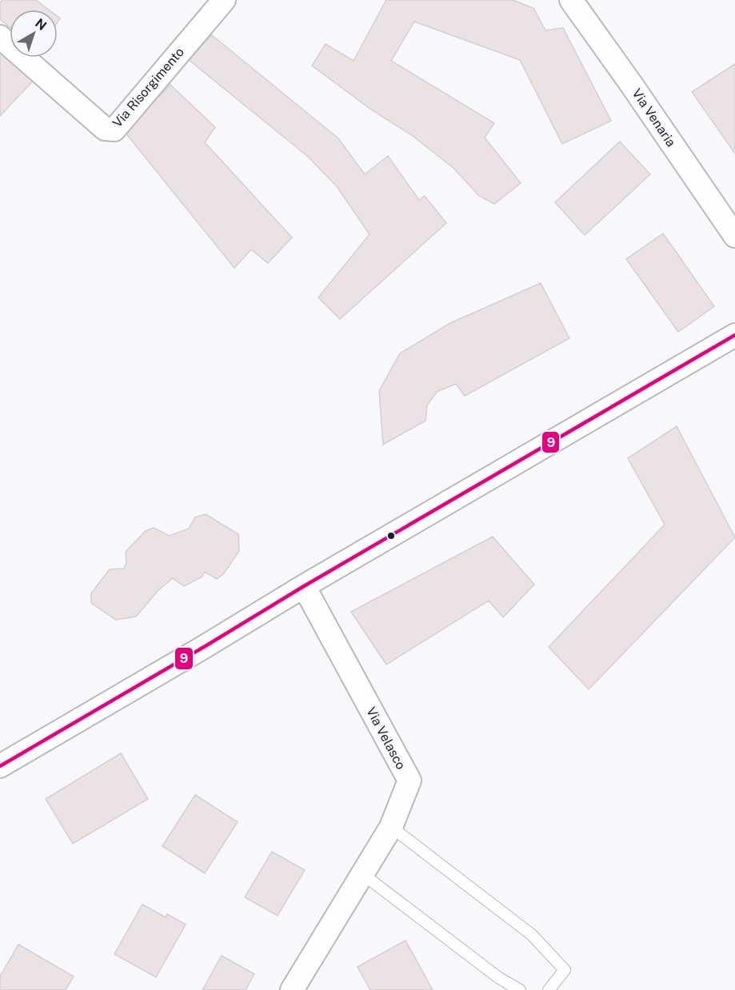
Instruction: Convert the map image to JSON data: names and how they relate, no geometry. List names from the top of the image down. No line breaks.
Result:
{"streets":{"street":["Via Risorgimento","Via Venaria","Via Velasco"]},"lines":["transit line 9"],"north":"top right"}
